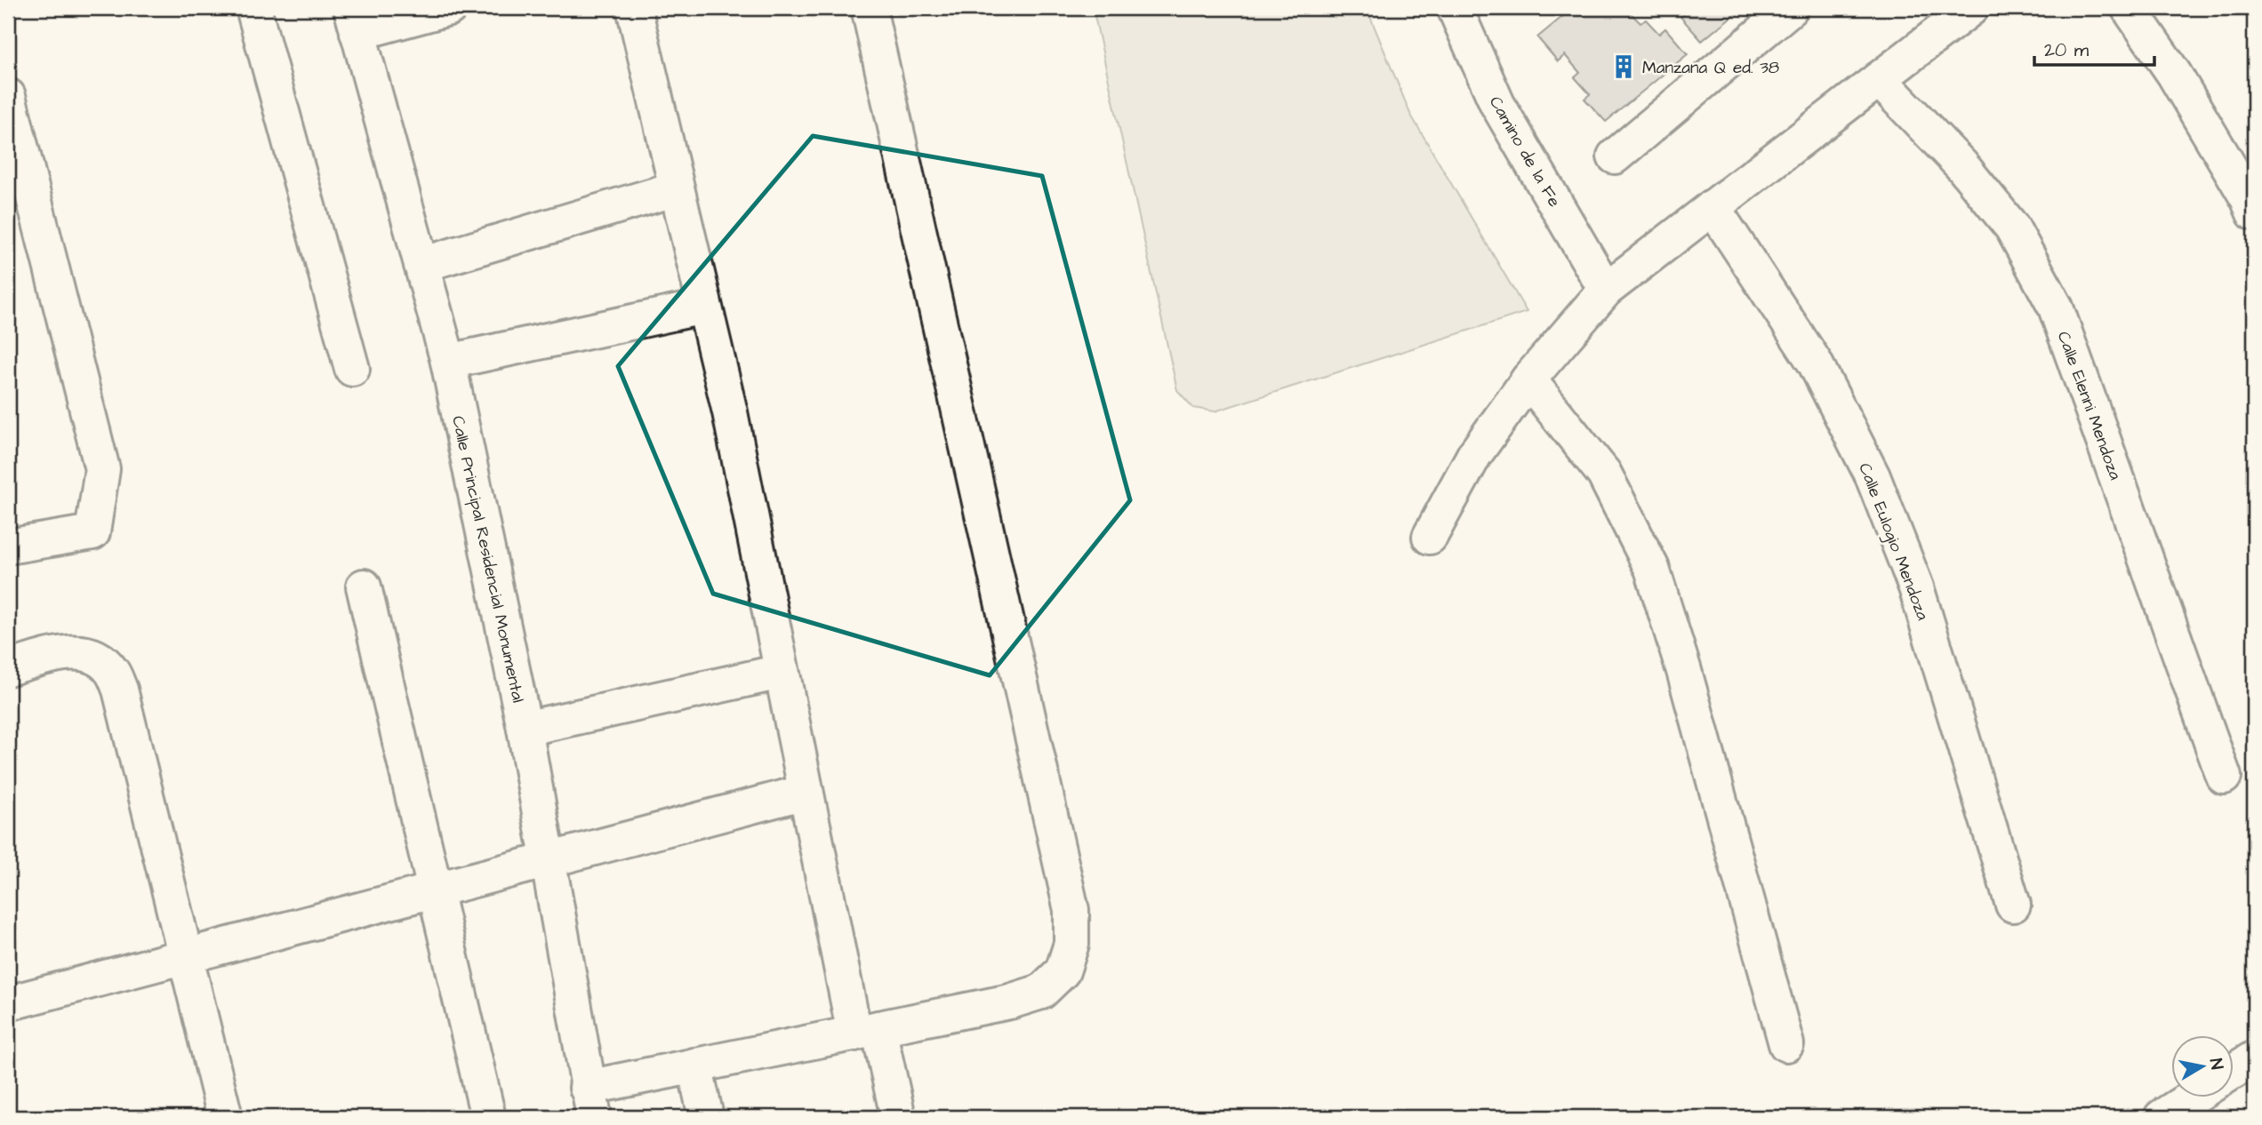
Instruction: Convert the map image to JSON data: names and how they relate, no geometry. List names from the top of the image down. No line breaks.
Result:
{"streets":{"street":["Camino de la Fe","Calle Elenni Mendoza","Calle Eulogio Mendoza","Calle Principal Residencial Monumental"]},"places":{"building":["Manzana Q ed. 38"]},"scale_bar":"20 m","north":"right"}
